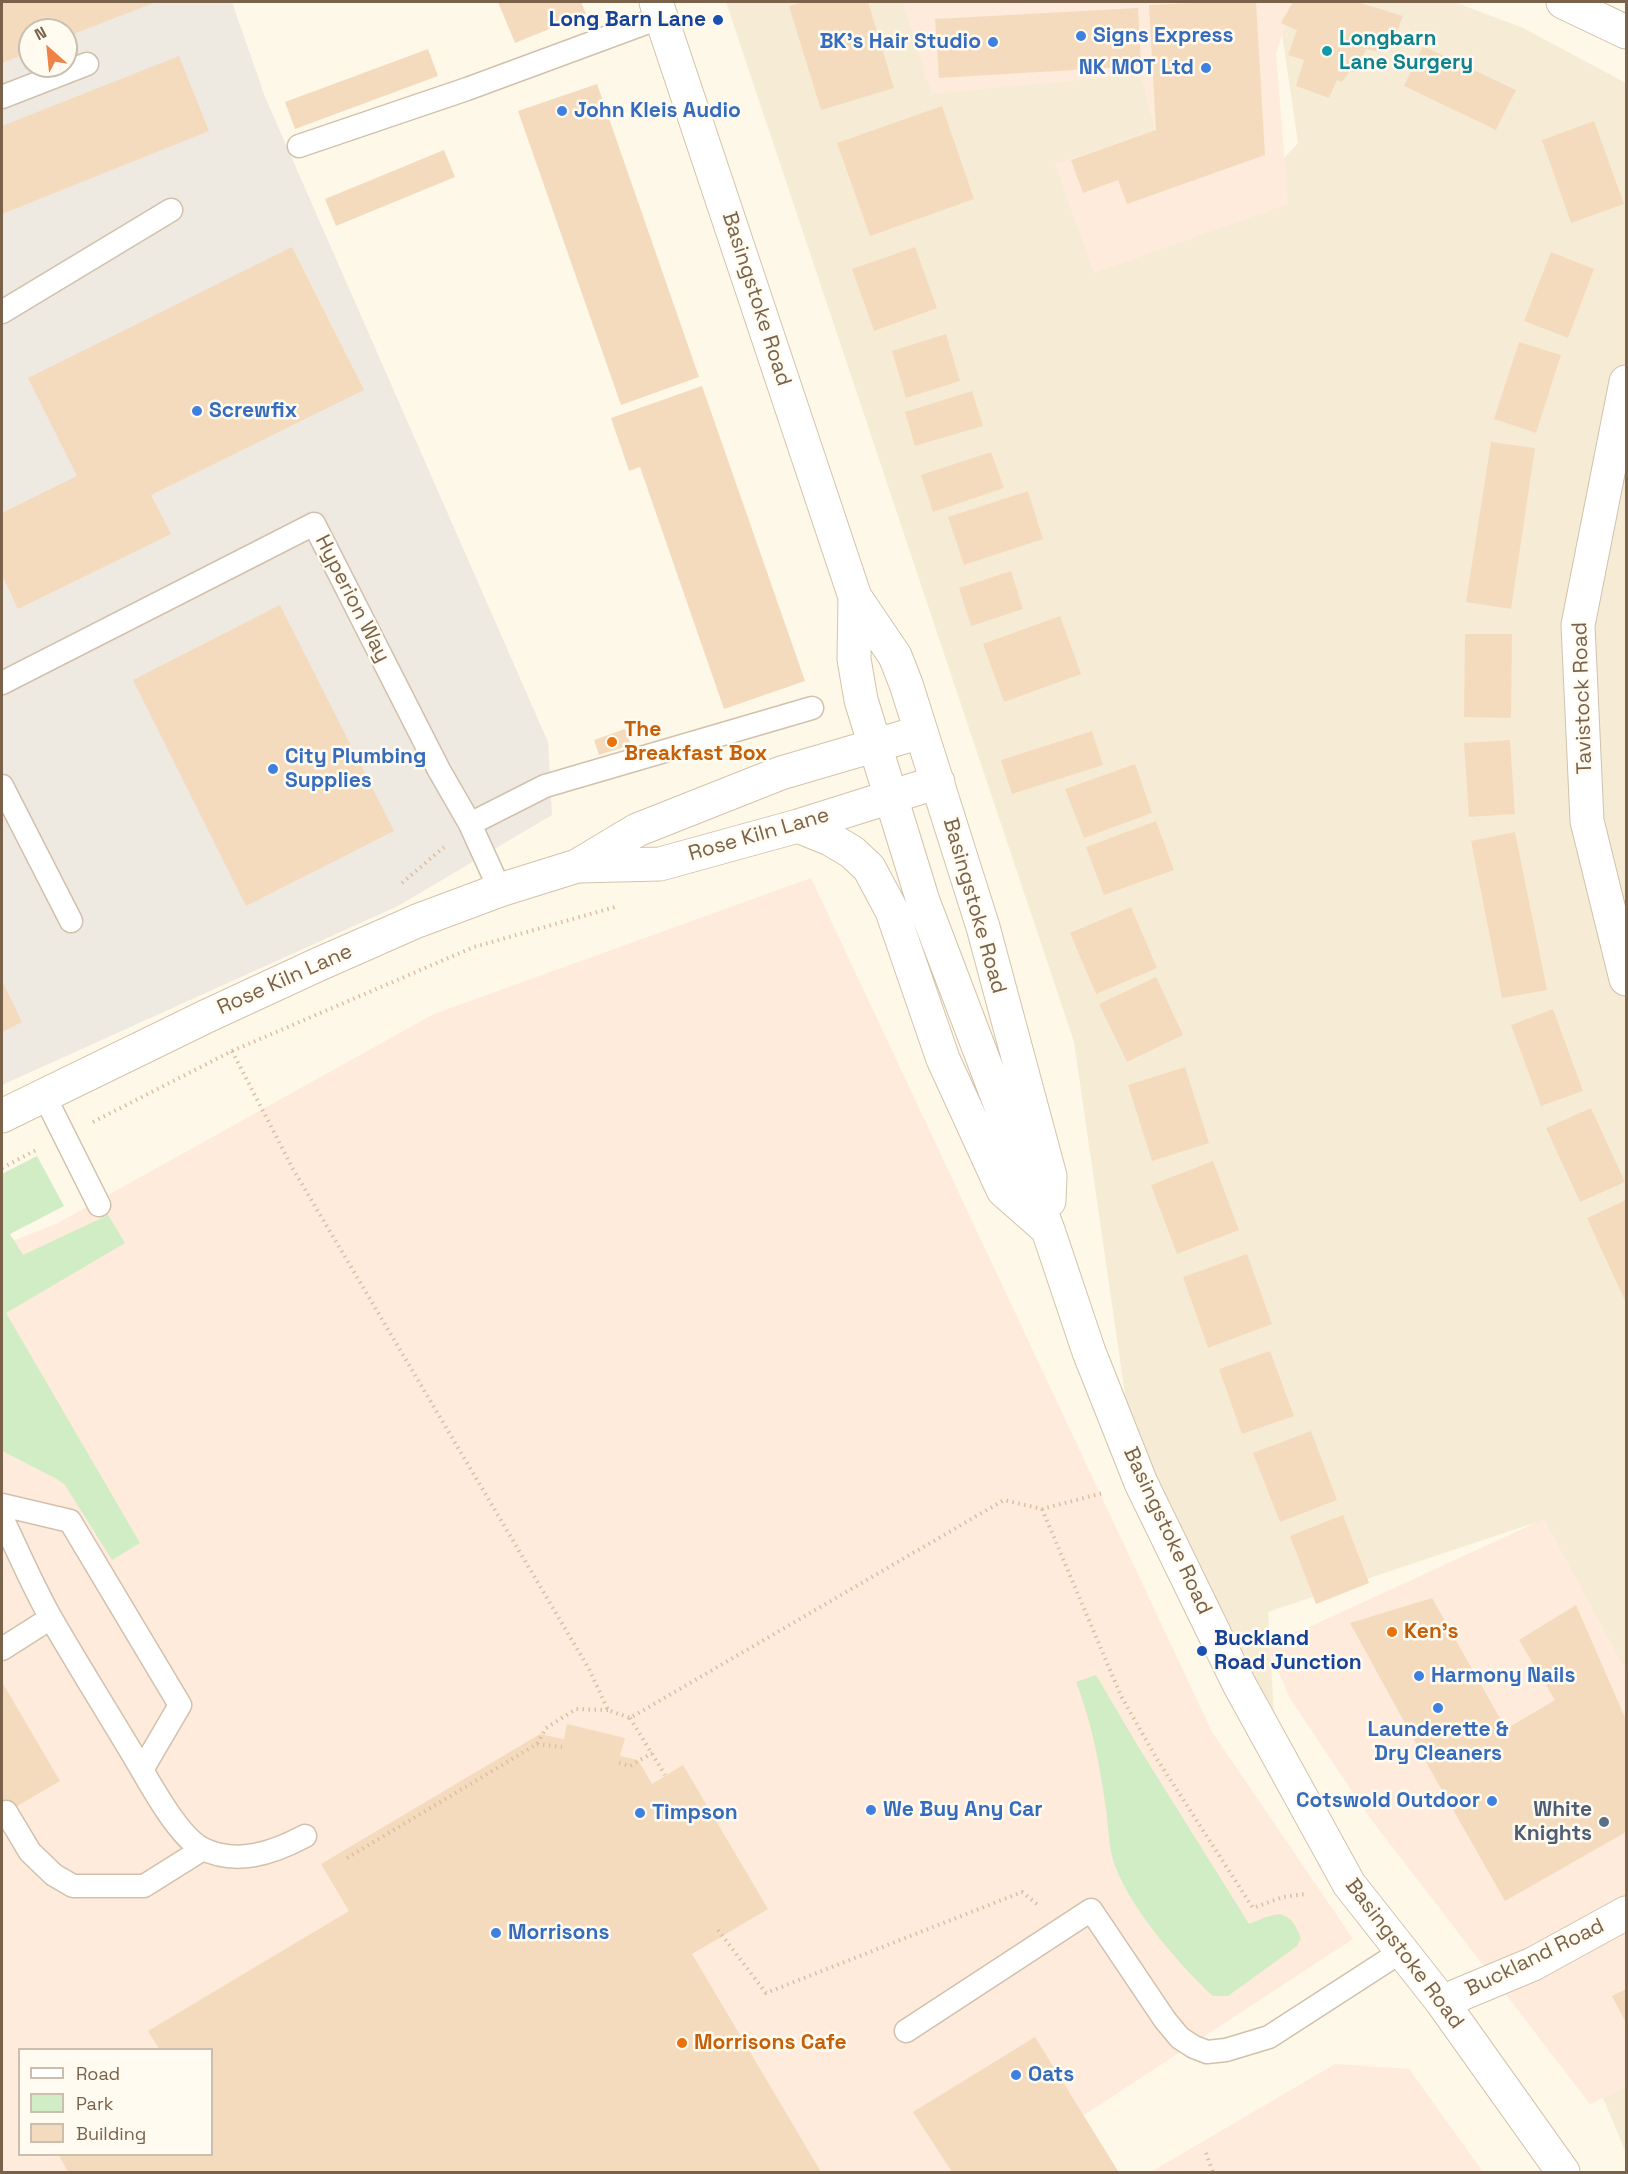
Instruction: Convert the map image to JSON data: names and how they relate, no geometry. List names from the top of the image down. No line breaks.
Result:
{"streets":{"main road":["Basingstoke Road","Tavistock Road","Rose Kiln Lane","Buckland Road"],"lane":["Hyperion Way"]},"crossings":[["Basingstoke Road","Rose Kiln Lane"],["Basingstoke Road","Buckland Road"],["Hyperion Way","Rose Kiln Lane"]],"places":["Long Barn Lane","Signs Express","BK's Hair Studio","Longbarn Lane Surgery","NK MOT Ltd","John Kleis Audio","Screwfix","The Breakfast Box","City Plumbing Supplies","Ken's","Buckland Road Junction","Harmony Nails","Launderette & Dry Cleaners","Cotswold Outdoor","We Buy Any Car","Timpson","White Knights","Morrisons","Morrisons Cafe","Oats"],"legend":["Road","Park","Building"],"north":"top left"}
